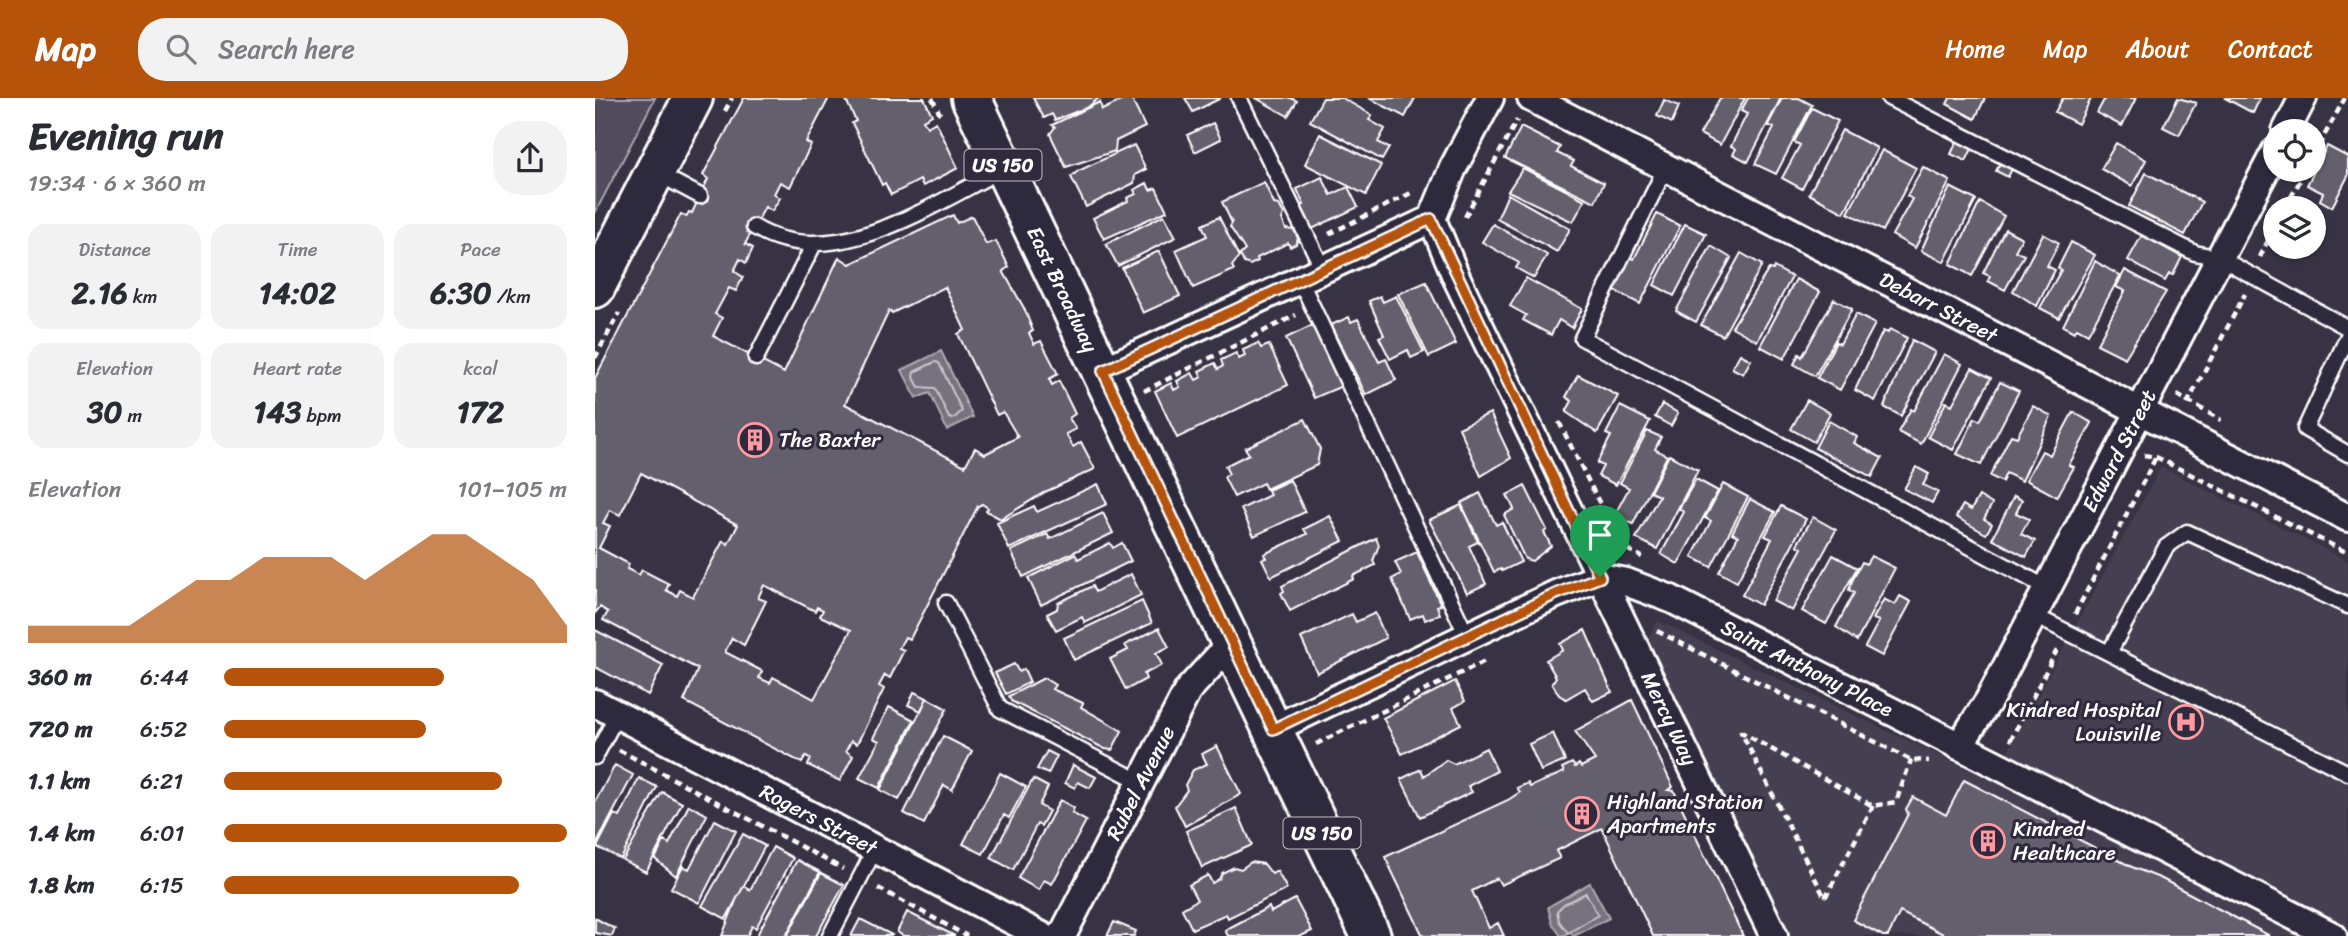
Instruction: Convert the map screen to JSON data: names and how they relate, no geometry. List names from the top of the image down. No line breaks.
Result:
{"streets":{"main road":["US 150","East Broadway"],"street":["Debarr Street","Edward Street","Saint Anthony Place","Mercy Way","Rubel Avenue","Rogers Street"]},"crossings":[["East Broadway","Rubel Avenue"],["Debarr Street","Edward Street"],["Edward Street","Saint Anthony Place"],["Saint Anthony Place","Mercy Way"]],"places":{"building":["The Baxter","Highland Station Apartments","Kindred Healthcare"],"hospital":["Kindred Hospital Louisville"]},"page":{"header":"Map","search":"Search here","nav":["Home","Map","About","Contact"],"heading":["Evening run","19:34 · 6 × 360 m"],"stats":[["Distance","2.16 km"],["Time","14:02"],["Pace","6:30 /km"],["Elevation","30 m"],["Heart rate","143 bpm"],["kcal","172"]],"chart":["Elevation","101–105 m"],"list":[{"name":"360 m","note":"6:44"},{"name":"720 m","note":"6:52"},{"name":"1.1 km","note":"6:21"},{"name":"1.4 km","note":"6:01"},{"name":"1.8 km","note":"6:15"}]}}
